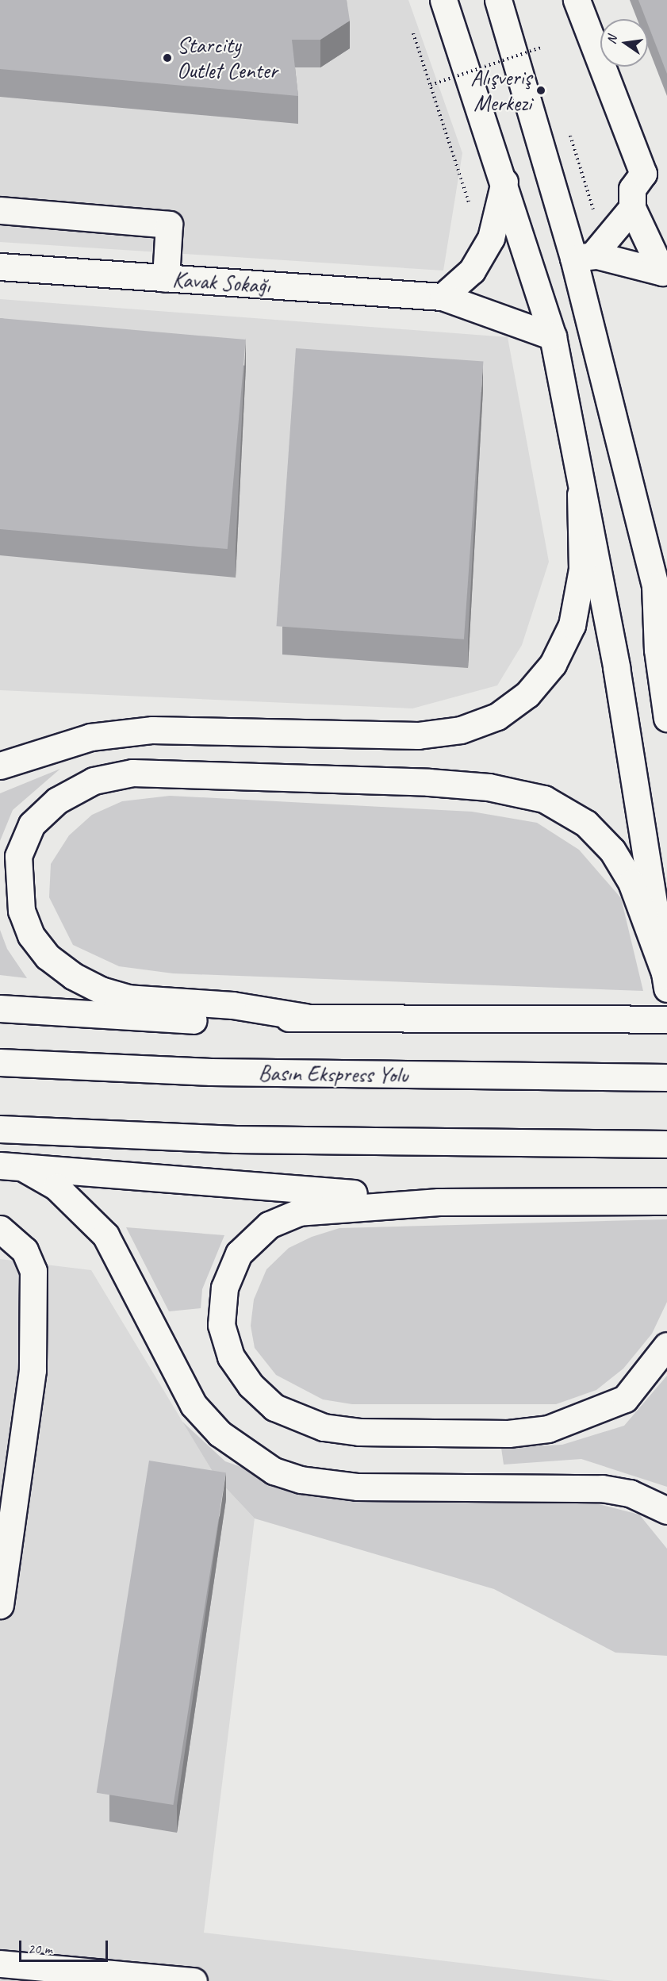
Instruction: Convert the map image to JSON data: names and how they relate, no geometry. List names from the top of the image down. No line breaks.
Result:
{"streets":{"main road":["Kavak Sokağı","Basın Ekspress Yolu"]},"places":["Starcity Outlet Center","Alışveriş Merkezi"],"scale_bar":"20 m","north":"left"}
